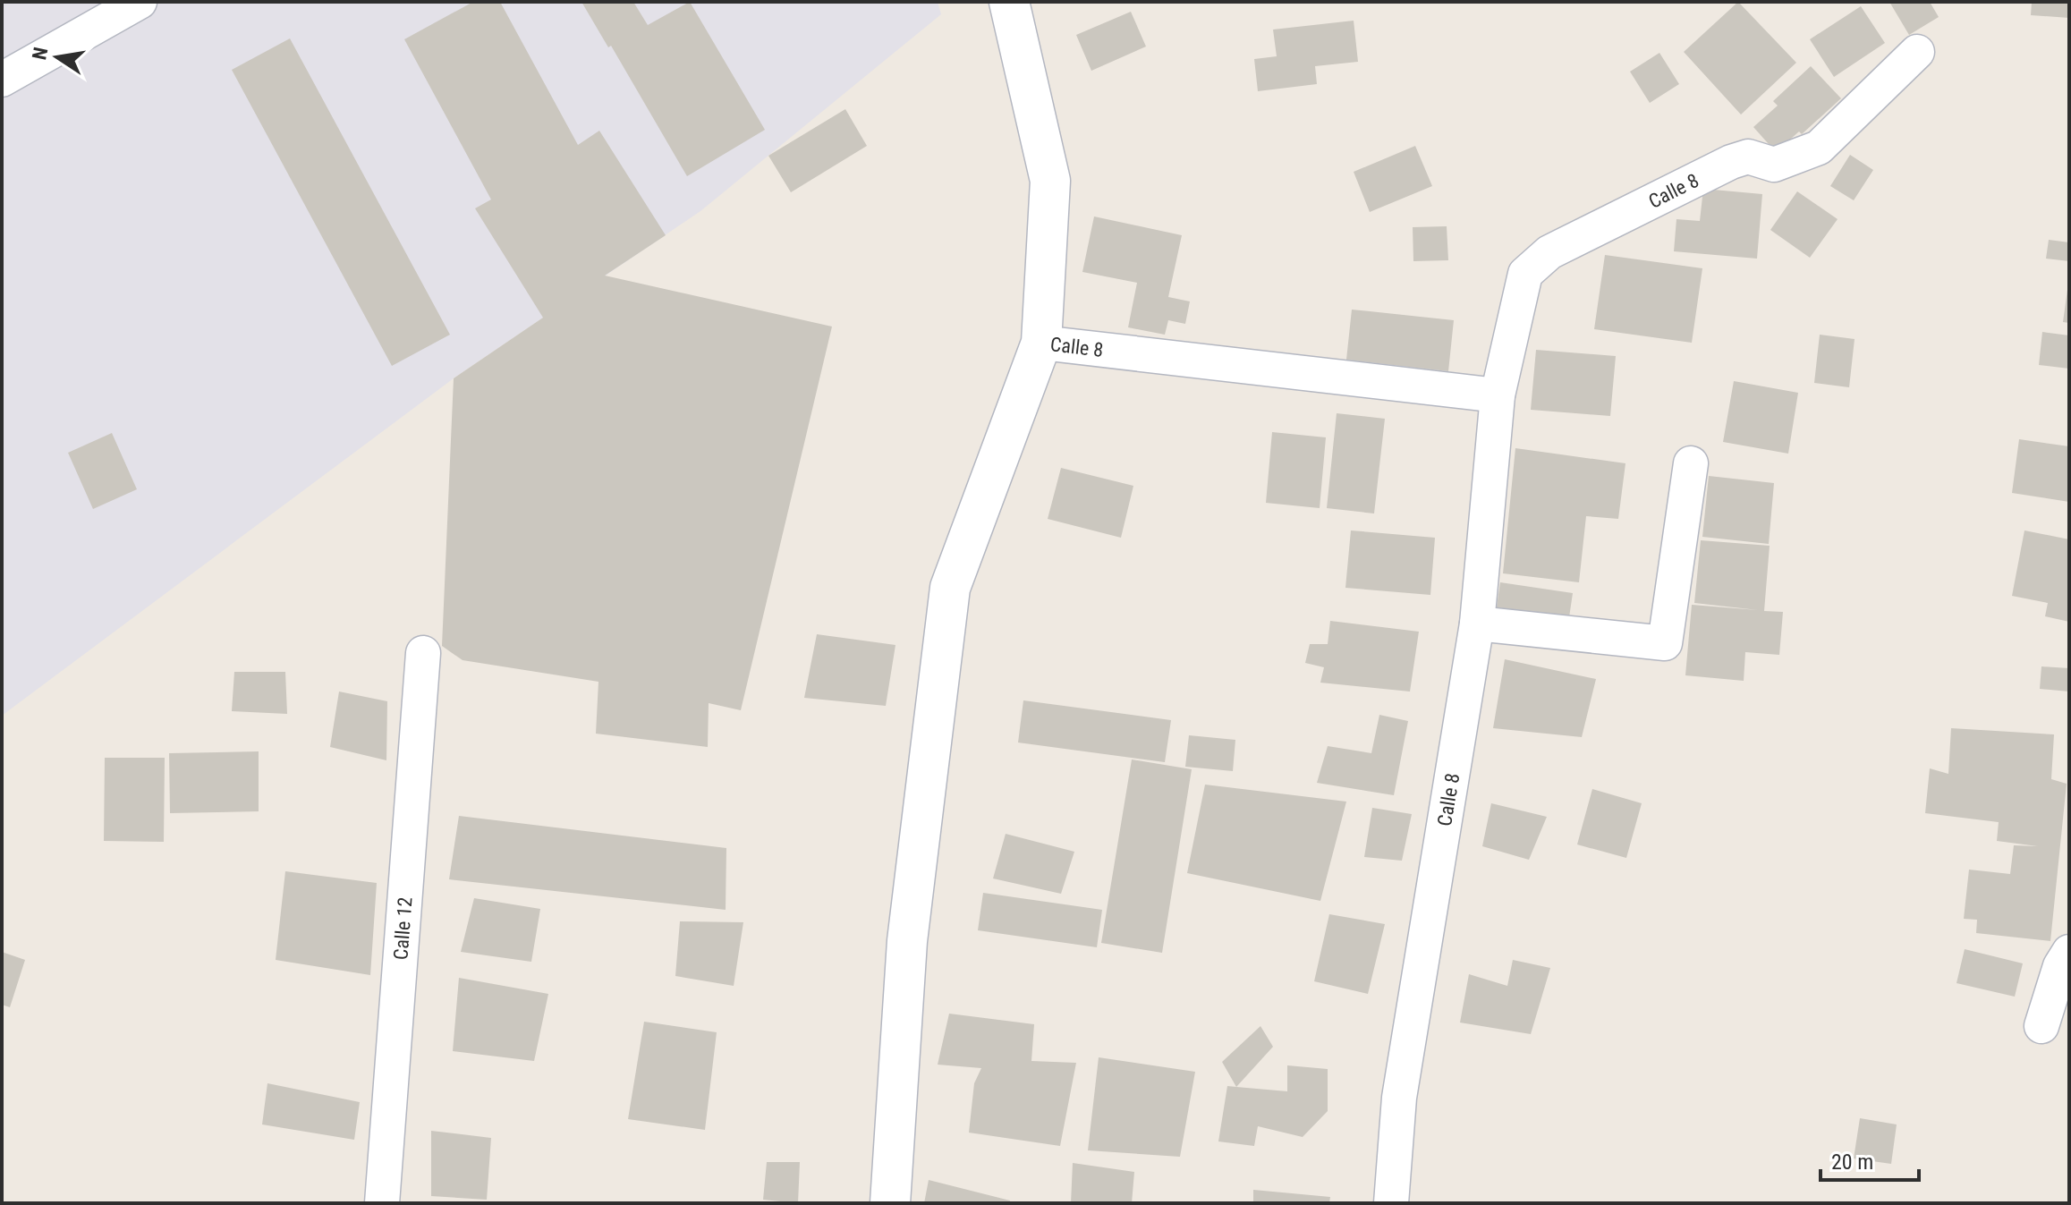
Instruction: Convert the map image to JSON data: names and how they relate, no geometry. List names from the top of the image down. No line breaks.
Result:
{"streets":{"street":["Calle 8","Calle 12"]},"scale_bar":"20 m","north":"left"}
